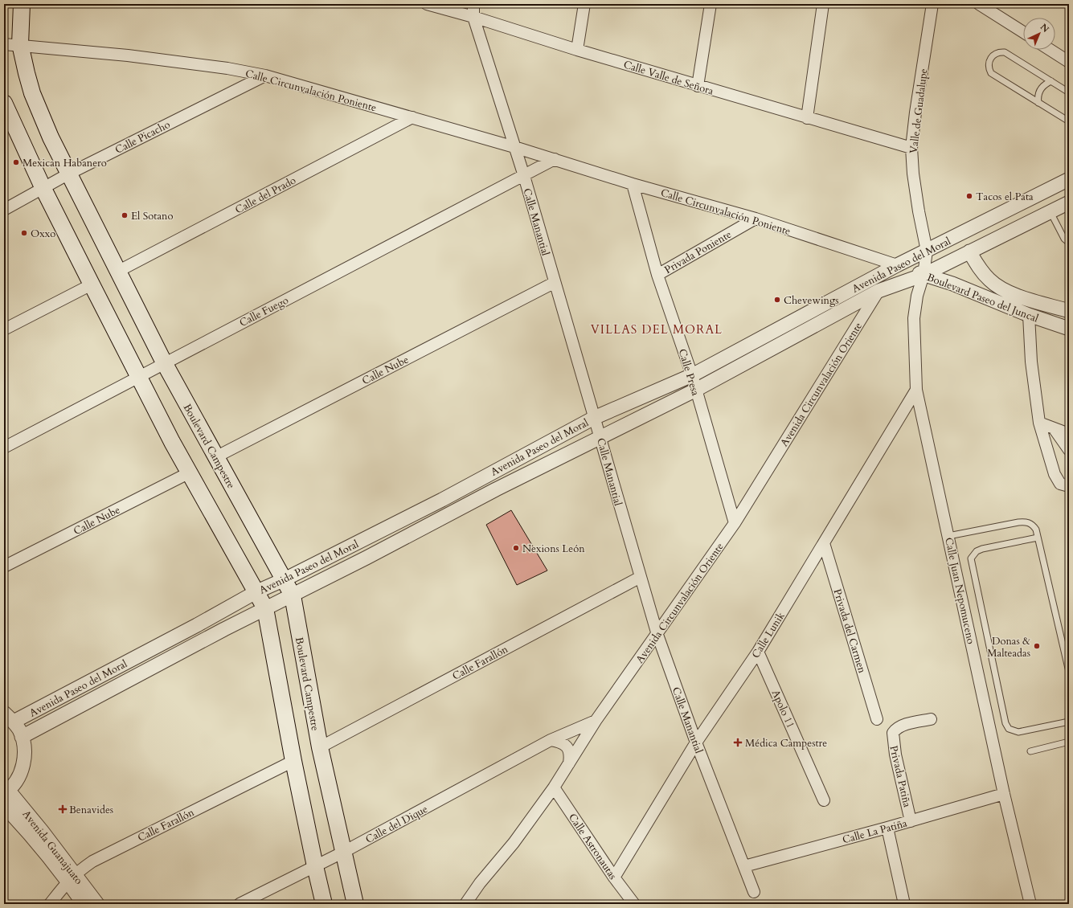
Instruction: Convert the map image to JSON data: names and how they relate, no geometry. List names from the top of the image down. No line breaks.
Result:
{"streets":{"main road":["Boulevard Campestre"],"street":["Calle Valle de Señora","Calle Circunvalación Poniente","Valle de Guadalupe","Calle Picacho","Calle del Prado","Calle Manantial","Privada Poniente","Avenida Paseo del Moral","Boulevard Paseo del Juncal","Calle Fuego","Calle Nube","Calle Presa","Avenida Circunvalación Oriente","Calle Juan Nepomuceno","Privada del Carmen","Calle Lunik","Calle Farallón","Apolo 11","Privada Patiña","Calle del Dique","Calle La Patiña","Calle Astronautas","Avenida Guanajuato"]},"crossings":[["Calle Valle de Señora","Valle de Guadalupe"],["Calle Valle de Señora","Calle Manantial"],["Calle Circunvalación Poniente","Calle Picacho"],["Calle Circunvalación Poniente","Calle del Prado"],["Calle Circunvalación Poniente","Calle Manantial"],["Calle Circunvalación Poniente","Privada Poniente"],["Calle Circunvalación Poniente","Avenida Paseo del Moral"],["Calle Circunvalación Poniente","Boulevard Paseo del Juncal"],["Calle Circunvalación Poniente","Calle Presa"],["Calle Circunvalación Poniente","Boulevard Campestre"],["Valle de Guadalupe","Avenida Paseo del Moral"],["Valle de Guadalupe","Boulevard Paseo del Juncal"],["Valle de Guadalupe","Calle Juan Nepomuceno"],["Calle Picacho","Boulevard Campestre"],["Calle del Prado","Boulevard Campestre"],["Calle Manantial","Avenida Paseo del Moral"],["Calle Manantial","Calle Fuego"],["Calle Manantial","Calle Nube"],["Calle Manantial","Avenida Circunvalación Oriente"],["Calle Manantial","Calle Lunik"],["Calle Manantial","Calle Farallón"],["Calle Manantial","Calle La Patiña"],["Privada Poniente","Calle Presa"],["Avenida Paseo del Moral","Boulevard Paseo del Juncal"],["Avenida Paseo del Moral","Calle Presa"],["Avenida Paseo del Moral","Avenida Circunvalación Oriente"],["Avenida Paseo del Moral","Boulevard Campestre"],["Avenida Paseo del Moral","Calle Juan Nepomuceno"],["Boulevard Paseo del Juncal","Calle Juan Nepomuceno"],["Calle Fuego","Boulevard Campestre"],["Calle Nube","Boulevard Campestre"],["Calle Presa","Avenida Circunvalación Oriente"],["Avenida Circunvalación Oriente","Calle del Dique"],["Avenida Circunvalación Oriente","Calle Astronautas"],["Boulevard Campestre","Calle Farallón"],["Boulevard Campestre","Calle del Dique"],["Calle Juan Nepomuceno","Calle Lunik"],["Calle Juan Nepomuceno","Calle La Patiña"],["Privada del Carmen","Calle Lunik"],["Calle Lunik","Apolo 11"],["Calle Lunik","Calle Astronautas"],["Calle Farallón","Avenida Guanajuato"],["Privada Patiña","Calle La Patiña"]],"districts":["VILLAS DEL MORAL"],"places":{"other":["Mexican Habanero","Tacos el Pata","El Sotano","Oxxo","Chevewings","Nexions León","Donas & Malteadas"],"health":["Médica Campestre","Benavides"]},"north":"top right"}
